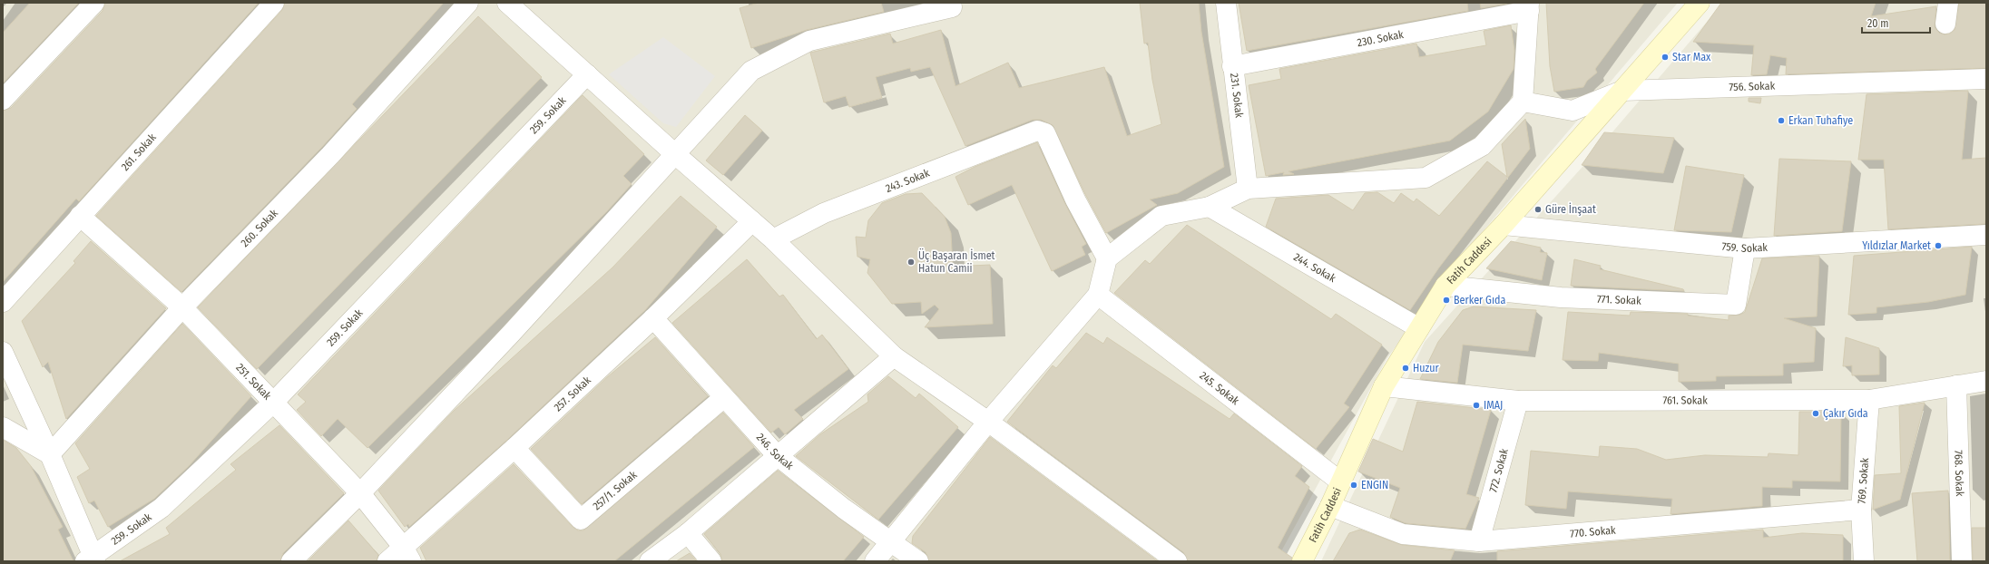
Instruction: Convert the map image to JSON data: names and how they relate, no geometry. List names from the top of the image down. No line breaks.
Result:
{"streets":{"main road":["Fatih Caddesi"],"street":["230. Sokak","756. Sokak","231. Sokak","259. Sokak","261. Sokak","243. Sokak","260. Sokak","759. Sokak","244. Sokak","771. Sokak","251. Sokak","245. Sokak","257. Sokak","761. Sokak","246. Sokak","772. Sokak","768. Sokak","769. Sokak","257/1. Sokak","770. Sokak"]},"crossings":[["230. Sokak","231. Sokak"],["756. Sokak","Fatih Caddesi"],["259. Sokak","251. Sokak"],["261. Sokak","251. Sokak"],["260. Sokak","251. Sokak"],["759. Sokak","Fatih Caddesi"],["759. Sokak","771. Sokak"],["Fatih Caddesi","244. Sokak"],["Fatih Caddesi","771. Sokak"],["Fatih Caddesi","245. Sokak"],["Fatih Caddesi","761. Sokak"],["Fatih Caddesi","770. Sokak"],["251. Sokak","257. Sokak"],["257. Sokak","246. Sokak"],["257. Sokak","257/1. Sokak"],["761. Sokak","772. Sokak"],["761. Sokak","768. Sokak"],["761. Sokak","769. Sokak"],["246. Sokak","257/1. Sokak"],["772. Sokak","770. Sokak"],["769. Sokak","770. Sokak"]],"places":["Star Max","Erkan Tuhafiye","Güre İnşaat","Yıldızlar Market","Üç Başaran İsmet Hatun Camii","Berker Gıda","Huzur","IMAJ","Çakır Gıda","ENGIN"],"scale_bar":"20 m"}
